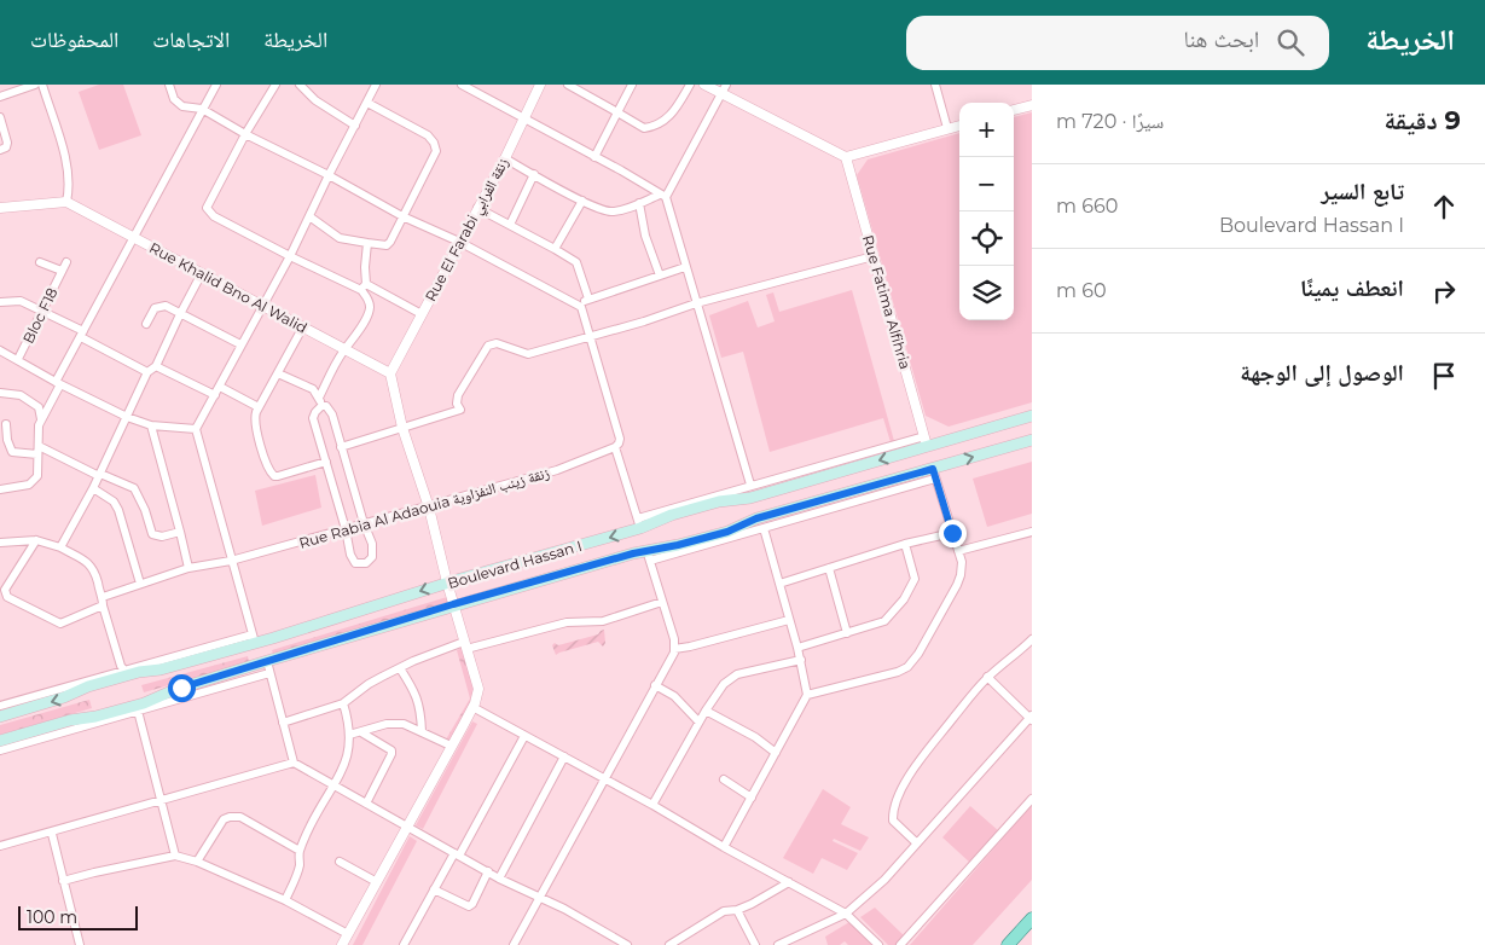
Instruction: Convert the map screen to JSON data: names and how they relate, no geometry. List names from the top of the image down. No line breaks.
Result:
{"streets":{"main road":["Boulevard Hassan I"],"street":["Rue El Farabi زنقة الفرابي","Rue Khalid Bno Al Walid","Rue Fatima Alfihria","Bloc F18","Rue Rabia Al Adaouia زنقة زينب النفزاوية"]},"crossings":[["Rue El Farabi زنقة الفرابي","Rue Khalid Bno Al Walid"],["Rue Fatima Alfihria","Boulevard Hassan I"]],"scale_bar":"100 m","page":{"header":"الخريطة","search":"ابحث هنا","nav":["الخريطة","الاتجاهات","المحفوظات"],"heading":["9 دقيقة","سيرًا · 720 m"],"map_buttons":["+","−"],"list":[["تابع السير","Boulevard Hassan I","660 m"],["انعطف يمينًا","60 m"],"الوصول إلى الوجهة"],"scale":"100 m"}}
